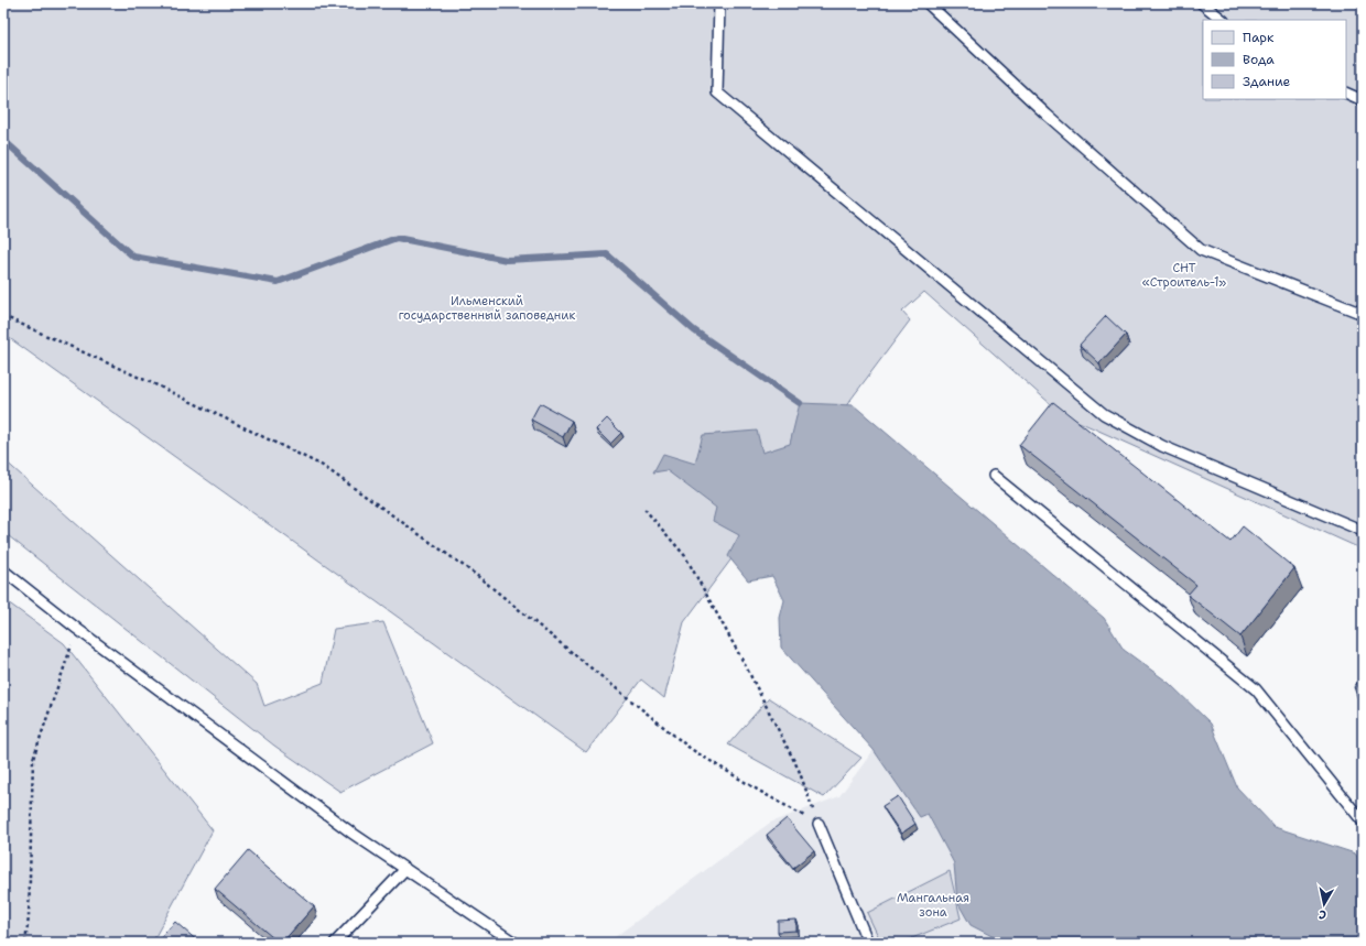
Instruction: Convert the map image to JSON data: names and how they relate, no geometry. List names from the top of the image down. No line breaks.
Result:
{"parks":["СНТ «Строитель-1»","Ильменский государственный заповедник","Мангальная зона"],"legend":["Парк","Вода","Здание"],"north":"bottom"}
